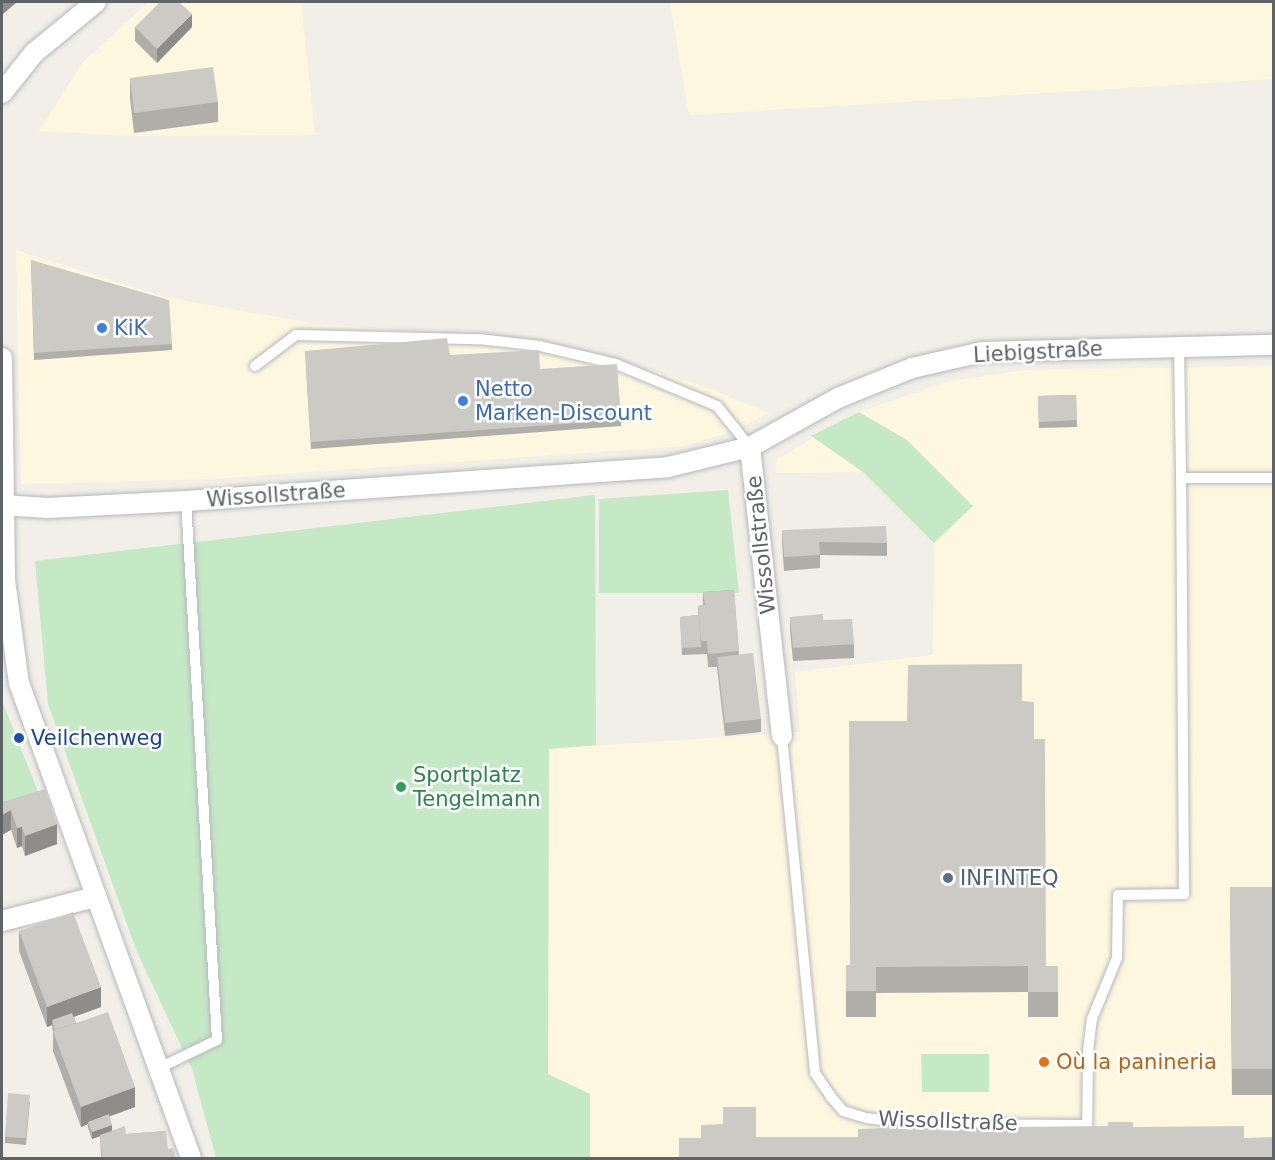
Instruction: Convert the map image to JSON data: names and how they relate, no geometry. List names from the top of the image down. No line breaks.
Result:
{"streets":{"street":["Liebigstraße","Wissollstraße"]},"crossings":[["Liebigstraße","Wissollstraße"]],"places":["KiK","Netto Marken-Discount","Veilchenweg","Sportplatz Tengelmann","INFINTEQ","Où la panineria"]}
